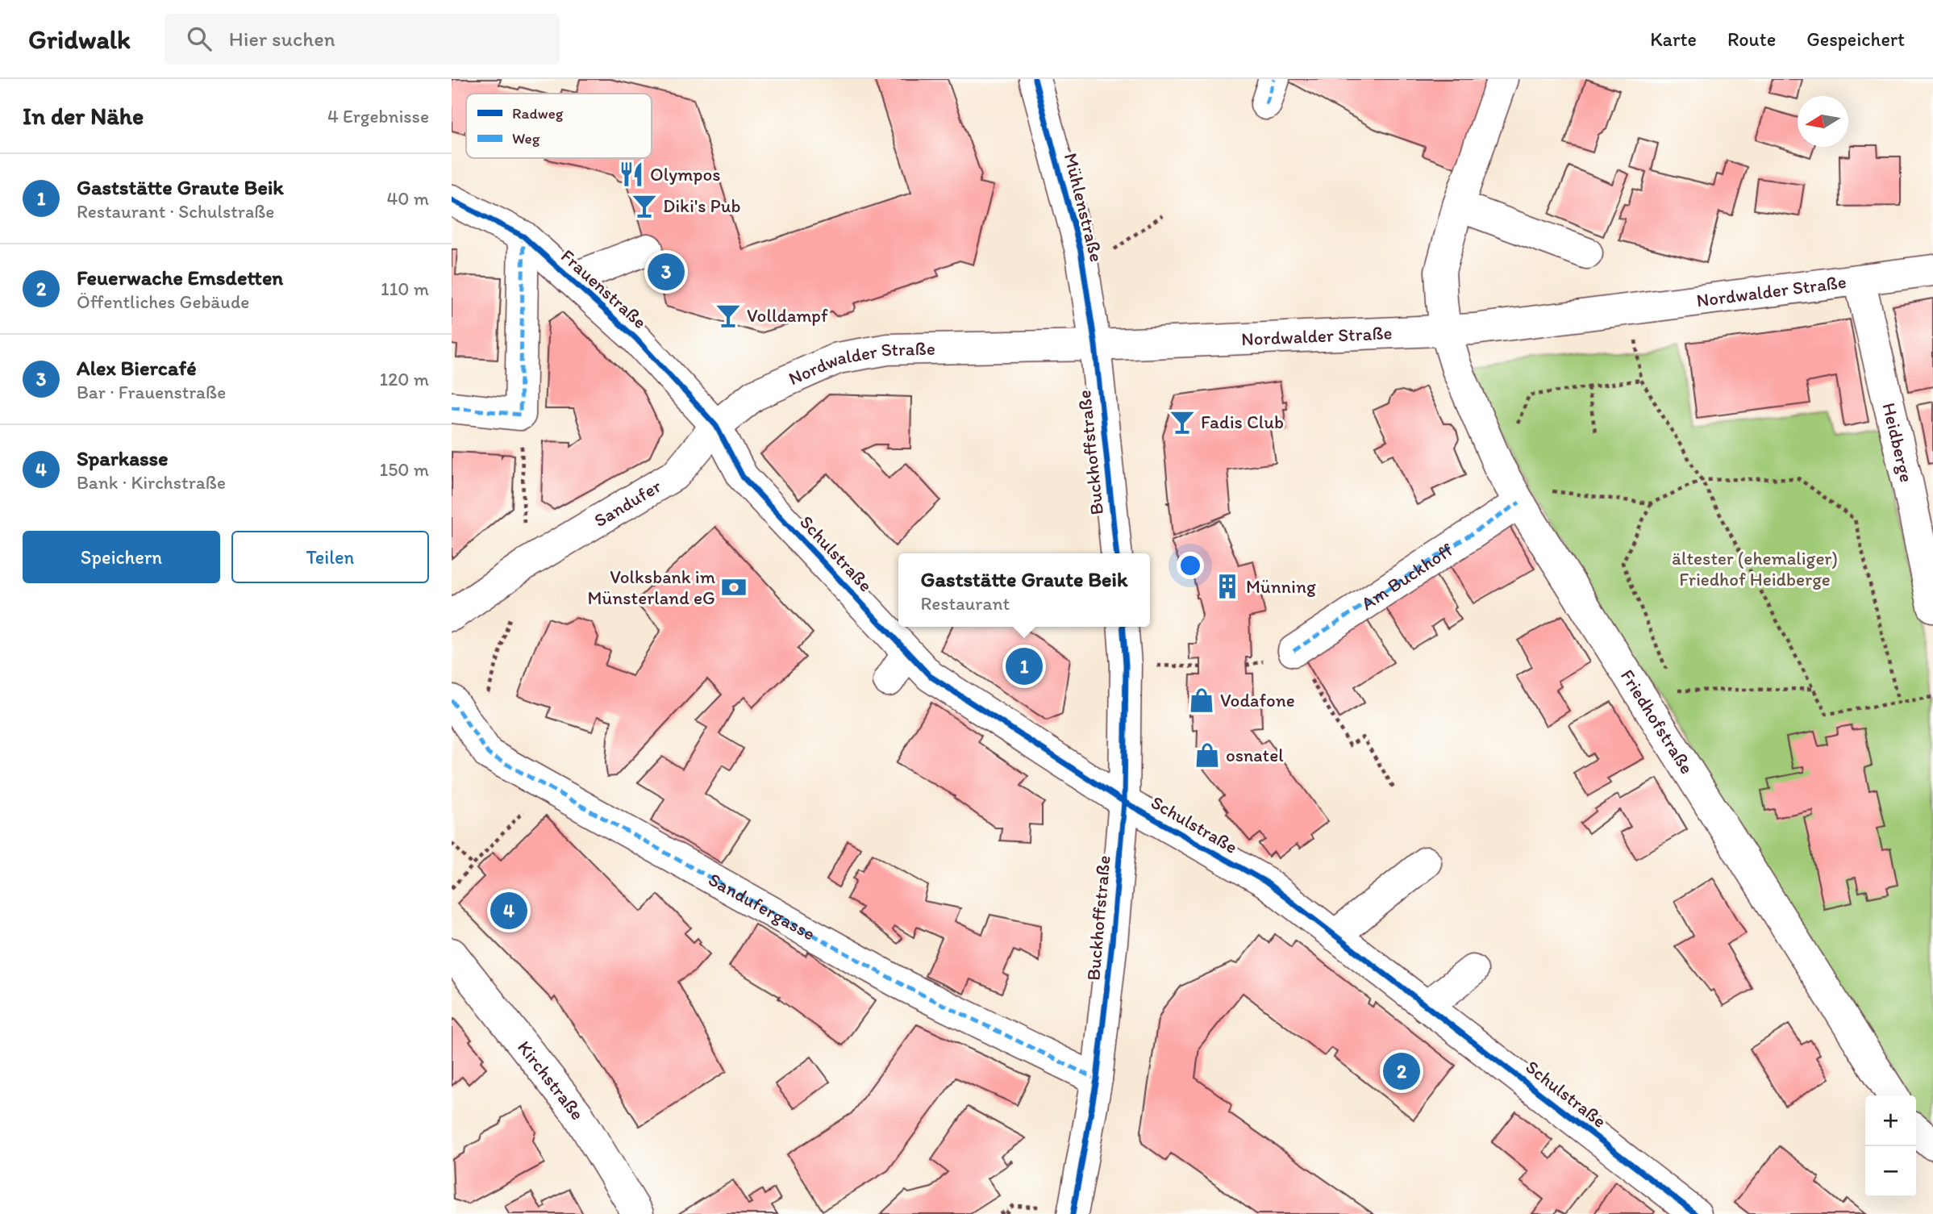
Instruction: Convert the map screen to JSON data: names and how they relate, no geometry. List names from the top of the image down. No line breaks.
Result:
{"streets":{"street":["Mühlenstraße","Frauenstraße","Nordwalder Straße","Heidberge","Buckhoffstraße","Sandufer","Schulstraße","Am Buckhoff","Friedhofstraße","Sandufergasse","Kirchstraße"]},"crossings":[["Mühlenstraße","Nordwalder Straße"],["Mühlenstraße","Buckhoffstraße"],["Frauenstraße","Nordwalder Straße"],["Frauenstraße","Sandufer"],["Frauenstraße","Schulstraße"],["Nordwalder Straße","Heidberge"],["Nordwalder Straße","Buckhoffstraße"],["Nordwalder Straße","Sandufer"],["Nordwalder Straße","Schulstraße"],["Nordwalder Straße","Friedhofstraße"],["Buckhoffstraße","Schulstraße"],["Buckhoffstraße","Sandufergasse"],["Sandufer","Schulstraße"],["Am Buckhoff","Friedhofstraße"]],"parks":["ältester (ehemaliger) Friedhof Heidberge"],"places":{"restaurant":["Olympos"],"bar":["Diki's Pub","Volldampf","Fadis Club"],"building":["Münning"],"bank":["Volksbank im Münsterland eG"],"shop":["Vodafone","osnatel"]},"legend":["Radweg","Weg"],"north":"left","page":{"header":"Gridwalk","search":"Hier suchen","nav":["Karte","Route","Gespeichert"],"heading":["In der Nähe","4 Ergebnisse"],"list":[{"mark":"1","name":"Gaststätte Graute Beik","note":"Restaurant · Schulstraße","value":"40 m"},{"mark":"2","name":"Feuerwache Emsdetten","note":"Öffentliches Gebäude","value":"110 m"},{"mark":"3","name":"Alex Biercafé","note":"Bar · Frauenstraße","value":"120 m"},{"mark":"4","name":"Sparkasse","note":"Bank · Kirchstraße","value":"150 m"}],"pins":["3","1","4","2"],"buttons":["Speichern","Teilen"],"popup":["Gaststätte Graute Beik","Restaurant"],"map_buttons":["+","−"]}}
